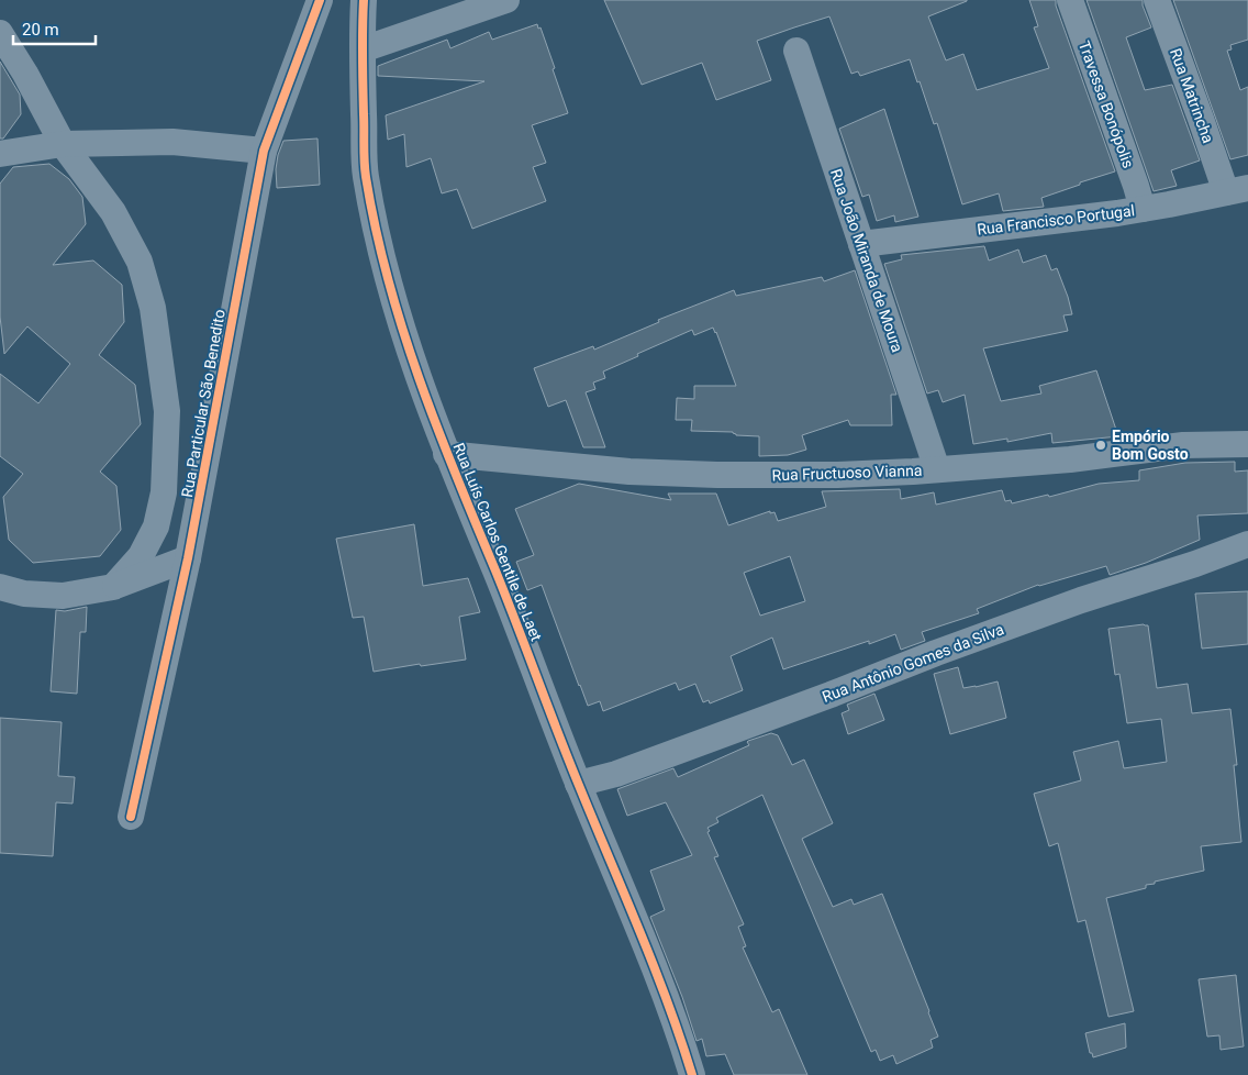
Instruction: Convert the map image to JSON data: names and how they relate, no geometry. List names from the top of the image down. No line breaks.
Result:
{"streets":{"street":["Rua Matrincha","Travessa Bonópolis","Rua Francisco Portugal","Rua João Miranda de Moura","Rua Particular São Benedito","Rua Fructuoso Vianna","Rua Luís Carlos Gentile de Laet","Rua Antônio Gomes da Silva"]},"crossings":[["Rua Matrincha","Rua Francisco Portugal"],["Travessa Bonópolis","Rua Francisco Portugal"],["Rua Francisco Portugal","Rua João Miranda de Moura"],["Rua João Miranda de Moura","Rua Fructuoso Vianna"],["Rua Fructuoso Vianna","Rua Luís Carlos Gentile de Laet"],["Rua Luís Carlos Gentile de Laet","Rua Antônio Gomes da Silva"]],"places":["Empório Bom Gosto"],"scale_bar":"20 m"}
